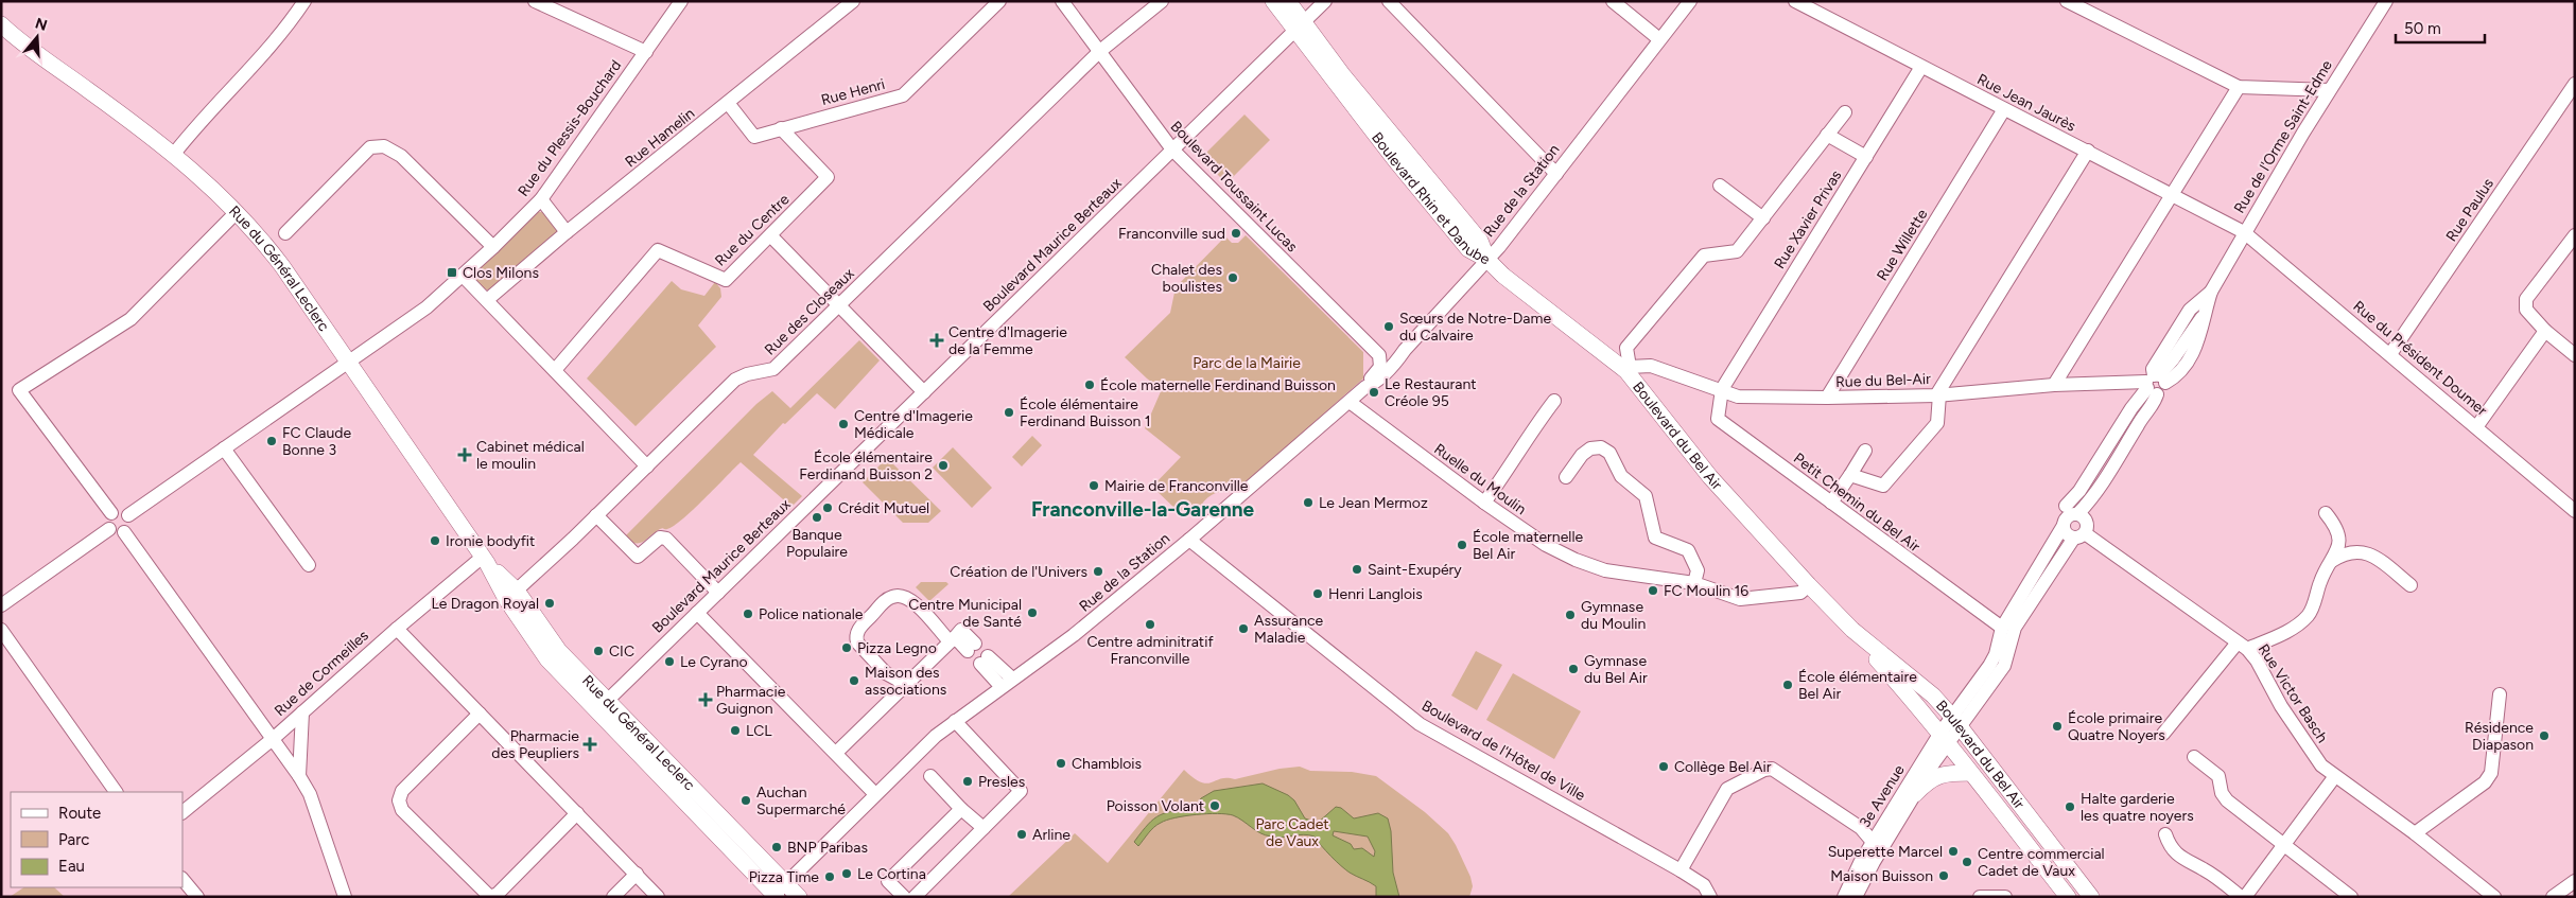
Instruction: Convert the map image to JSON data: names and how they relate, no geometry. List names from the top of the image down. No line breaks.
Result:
{"streets":{"main road":["Boulevard Rhin et Danube","Rue du Général Leclerc","Boulevard du Bel Air"],"street":["Rue Henri","Rue Jean Jaurès","Rue du Plessis-Bouchard","Rue de l'Orme Saint-Edme","Rue Hamelin","Boulevard Toussaint Lucas","Rue de la Station","Rue Paulus","Rue Xavier Privas","Rue du Centre","Boulevard Maurice Berteaux","Rue Willette","Rue des Closeaux","Rue du Président Doumer","Rue du Bel-Air","Ruelle du Moulin","Petit Chemin du Bel Air","Rue de Cormeilles","Rue Victor Basch","Boulevard de l'Hôtel de Ville","3e Avenue"]},"crossings":[["Rue Henri","Rue Hamelin"],["Rue Henri","Rue du Centre"],["Rue Jean Jaurès","Rue de l'Orme Saint-Edme"],["Rue Jean Jaurès","Rue Xavier Privas"],["Rue Jean Jaurès","Rue Willette"],["Rue Jean Jaurès","Rue du Président Doumer"],["Rue du Plessis-Bouchard","Rue du Général Leclerc"],["Rue de l'Orme Saint-Edme","Rue du Président Doumer"],["Rue de l'Orme Saint-Edme","Rue du Bel-Air"],["Rue de l'Orme Saint-Edme","Boulevard du Bel Air"],["Rue de l'Orme Saint-Edme","Rue Victor Basch"],["Rue de l'Orme Saint-Edme","3e Avenue"],["Boulevard Toussaint Lucas","Boulevard Maurice Berteaux"],["Boulevard Toussaint Lucas","Rue des Closeaux"],["Boulevard Rhin et Danube","Rue de la Station"],["Boulevard Rhin et Danube","Boulevard Maurice Berteaux"],["Boulevard Rhin et Danube","Boulevard du Bel Air"],["Rue de la Station","Rue du Général Leclerc"],["Rue de la Station","Boulevard du Bel Air"],["Rue de la Station","Ruelle du Moulin"],["Rue de la Station","Boulevard de l'Hôtel de Ville"],["Rue Paulus","Rue du Président Doumer"],["Rue Xavier Privas","Rue du Bel-Air"],["Rue Xavier Privas","Petit Chemin du Bel Air"],["Boulevard Maurice Berteaux","Rue du Général Leclerc"],["Rue Willette","Rue du Bel-Air"],["Rue du Général Leclerc","Rue des Closeaux"],["Rue du Général Leclerc","Rue de Cormeilles"],["Rue du Bel-Air","Boulevard du Bel Air"],["Rue du Bel-Air","Petit Chemin du Bel Air"],["Boulevard du Bel Air","Ruelle du Moulin"],["Boulevard du Bel Air","3e Avenue"]],"districts":["Franconville-la-Garenne"],"parks":["Parc de la Mairie","Parc Cadet de Vaux"],"places":{"other":["Franconville sud","Chalet des boulistes","Sœurs de Notre-Dame du Calvaire","École maternelle Ferdinand Buisson","Le Restaurant Créole 95","École élémentaire Ferdinand Buisson 1","Centre d'Imagerie Médicale","FC Claude Bonne 3","École élémentaire Ferdinand Buisson 2","Mairie de Franconville","Le Jean Mermoz","Crédit Mutuel","Banque Populaire","Ironie bodyfit","École maternelle Bel Air","Saint-Exupéry","Création de l'Univers","FC Moulin 16","Henri Langlois","Le Dragon Royal","Centre Municipal de Santé","Police nationale","Gymnase du Moulin","Centre adminitratif Franconville","Assurance Maladie","Pizza Legno","CIC","Le Cyrano","Gymnase du Bel Air","Maison des associations","École élémentaire Bel Air","École primaire Quatre Noyers","LCL","Résidence Diapason","Chamblois","Collège Bel Air","Presles","Auchan Supermarché","Poisson Volant","Halte garderie les quatre noyers","Arline","BNP Paribas","Superette Marcel","Centre commercial Cadet de Vaux","Le Cortina","Maison Buisson","Pizza Time"],"transit":["Clos Milons"],"health":["Centre d'Imagerie de la Femme","Cabinet médical le moulin","Pharmacie Guignon","Pharmacie des Peupliers"]},"legend":["Route","Parc","Eau"],"scale_bar":"50 m","north":"top"}
